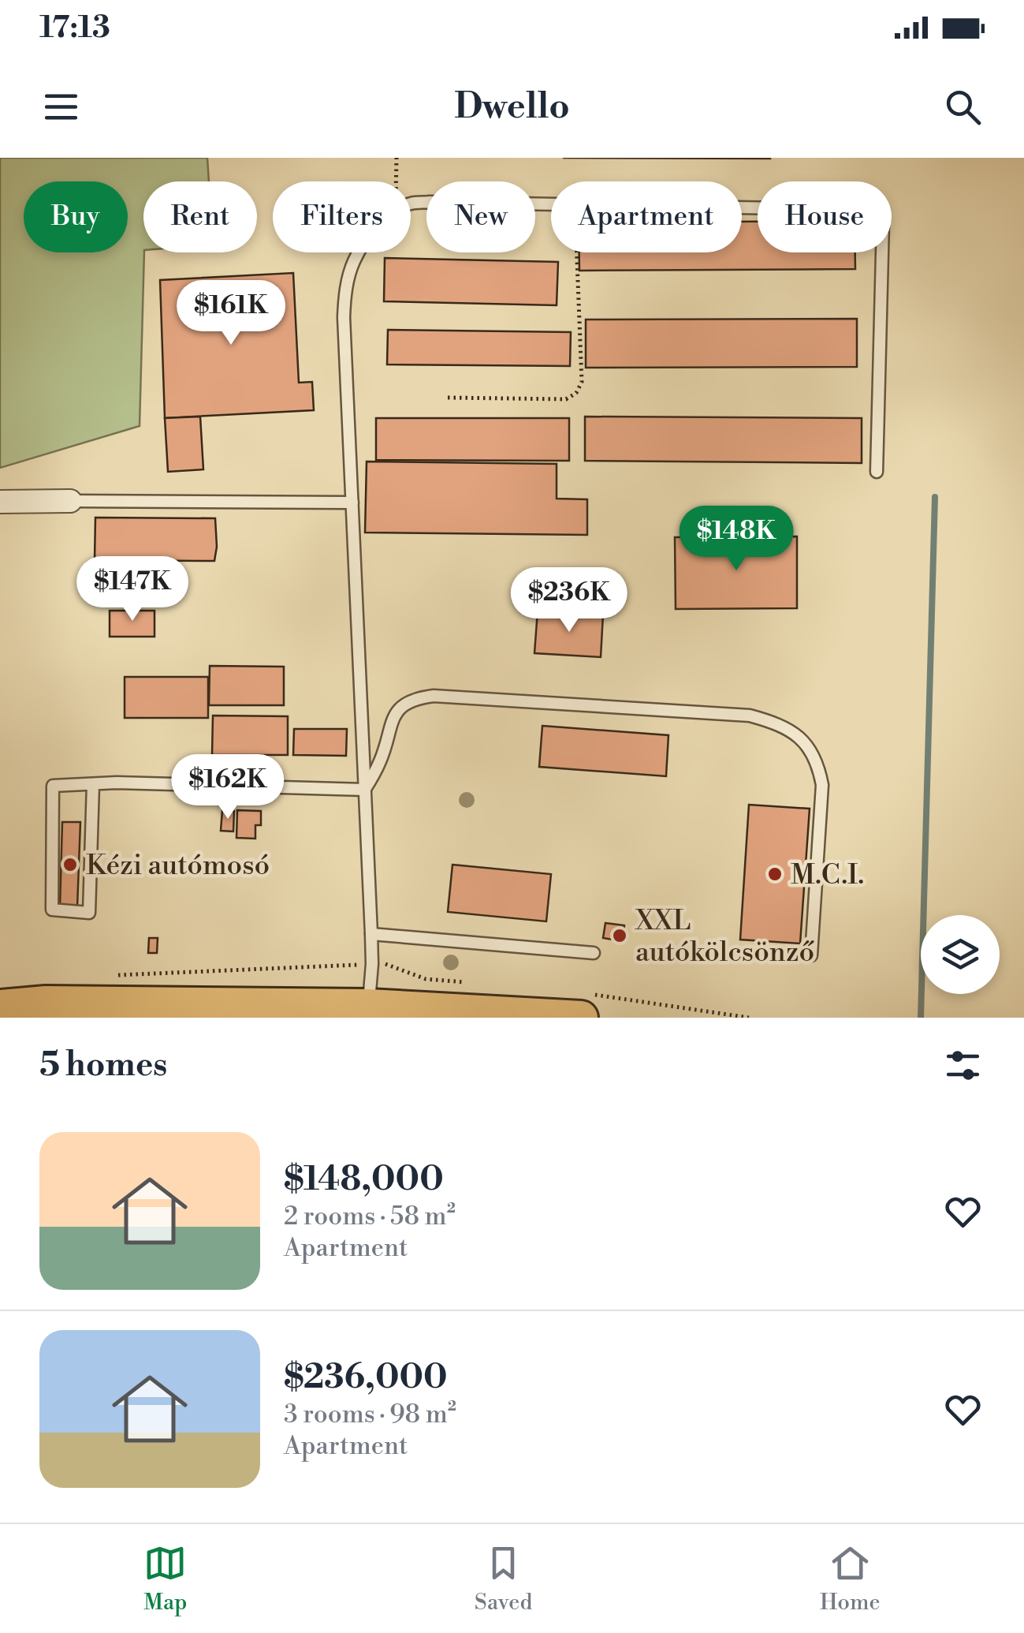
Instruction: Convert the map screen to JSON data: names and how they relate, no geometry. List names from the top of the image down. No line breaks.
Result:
{"places":["Kézi autómosó","M.C.I.","XXL autókölcsönző"],"page":{"status":"17:13","header":"Dwello","chip":["Buy","Rent","Filters","New","Apartment","House"],"price":["$161K","$148K","$147K","$236K","$162K"],"heading":"5 homes","list":[{"name":"$148,000","note":"2 rooms · 58 m² · Apartment"},{"name":"$236,000","note":"3 rooms · 98 m² · Apartment"}],"tabs":["Map","Saved","Home"]}}
